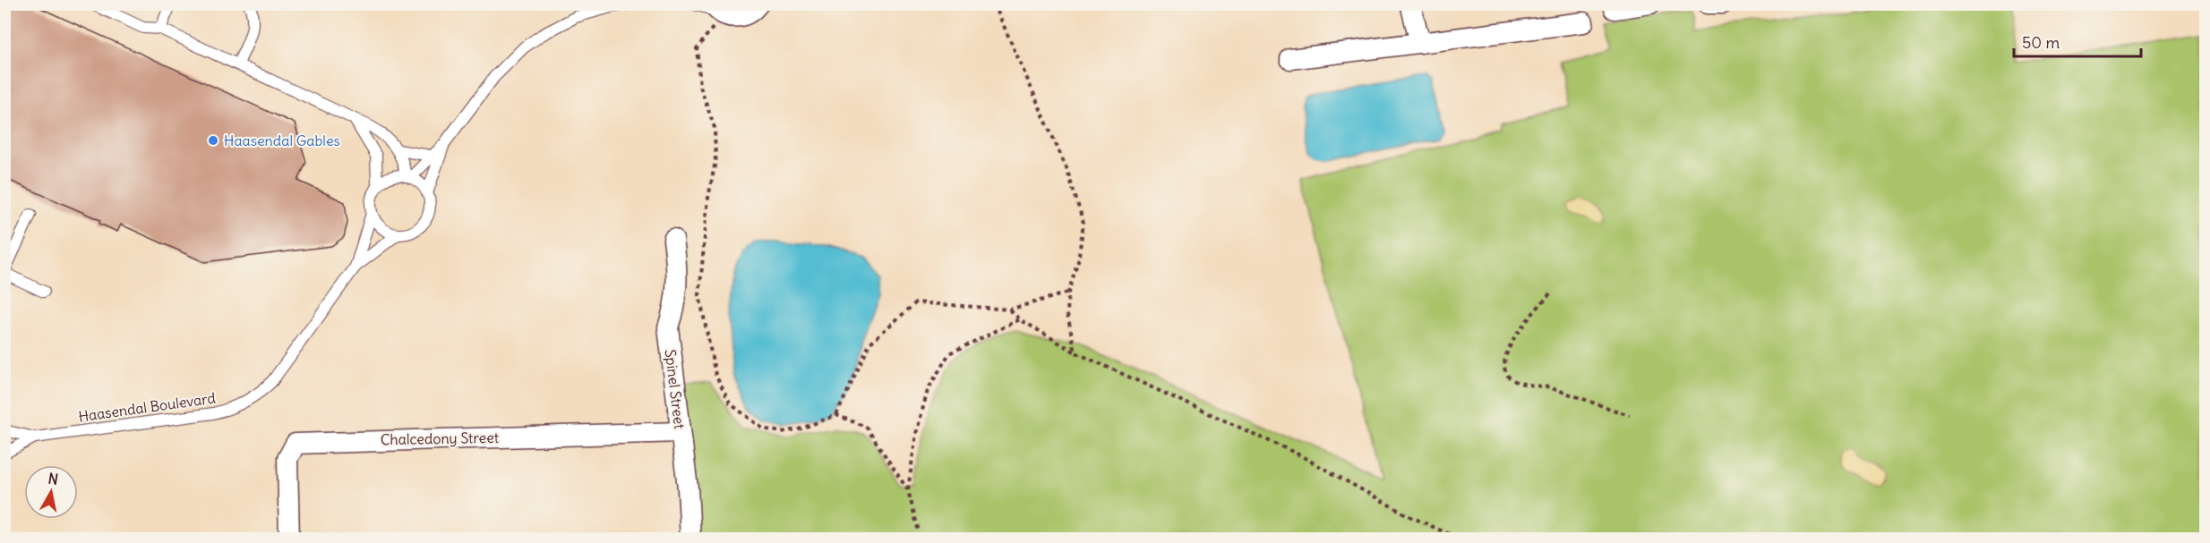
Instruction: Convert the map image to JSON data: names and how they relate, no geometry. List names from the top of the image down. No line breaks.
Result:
{"streets":{"street":["Spinel Street","Chalcedony Street"],"lane":["Haasendal Boulevard"]},"crossings":[["Spinel Street","Chalcedony Street"]],"places":["Haasendal Gables"],"scale_bar":"50 m","north":"top"}
